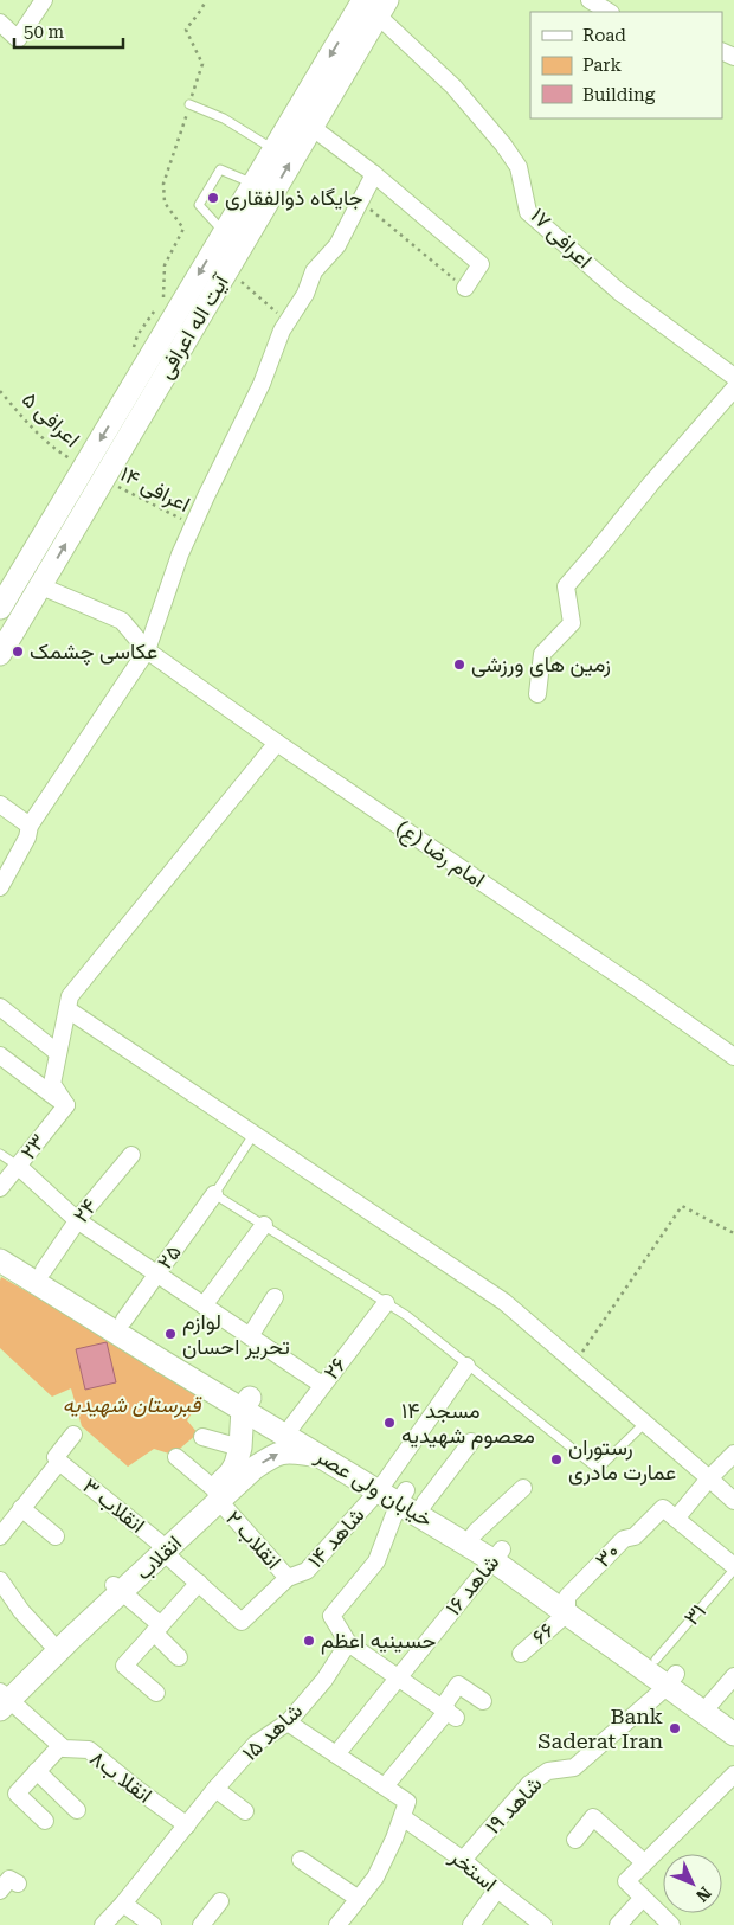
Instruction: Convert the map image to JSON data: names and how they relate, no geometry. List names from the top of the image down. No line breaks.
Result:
{"streets":{"main road":["آیت اله اعرافی","خیابان ولی عصر","انقلاب"],"street":["اعرافی ۱۷","امام رضا (ع)","۲۳","۲۴","۲۵","۲۶","انقلاب ۳","شاهد ۱۴","انقلاب ۲","۳۰","شاهد ۱۶","۶۶","شاهد ۱۵","انقلا ب۸","شاهد ۱۹","استخر"],"lane":["۳۱"],"path":["اعرافی ۵","اعرافی ۱۴"]},"crossings":[["اعرافی ۱۷","آیت اله اعرافی"],["آیت اله اعرافی","اعرافی ۵"],["آیت اله اعرافی","اعرافی ۱۴"],["آیت اله اعرافی","امام رضا (ع)"],["اعرافی ۵","اعرافی ۱۴"],["۲۴","خیابان ولی عصر"],["۲۵","خیابان ولی عصر"],["۲۶","خیابان ولی عصر"],["خیابان ولی عصر","شاهد ۱۴"],["خیابان ولی عصر","۳۰"],["خیابان ولی عصر","انقلاب"],["خیابان ولی عصر","شاهد ۱۶"],["خیابان ولی عصر","۳۱"],["خیابان ولی عصر","۶۶"],["خیابان ولی عصر","شاهد ۱۹"],["انقلاب ۳","شاهد ۱۴"],["انقلاب ۳","انقلاب"],["شاهد ۱۴","انقلاب ۲"],["انقلاب ۲","انقلاب"],["۳۰","۶۶"],["شاهد ۱۵","انقلا ب۸"],["شاهد ۱۹","استخر"]],"parks":["قبرستان شهیدیه"],"places":["جایگاه ذوالفقاری","عکاسی چشمک","زمین های ورزشی","لوازم تحریر احسان","مسجد ۱۴ معصوم شهیدیه","رستوران عمارت مادری","حسینیه اعظم","Bank Saderat Iran"],"legend":["Road","Park","Building"],"scale_bar":"50 m","north":"bottom right"}
